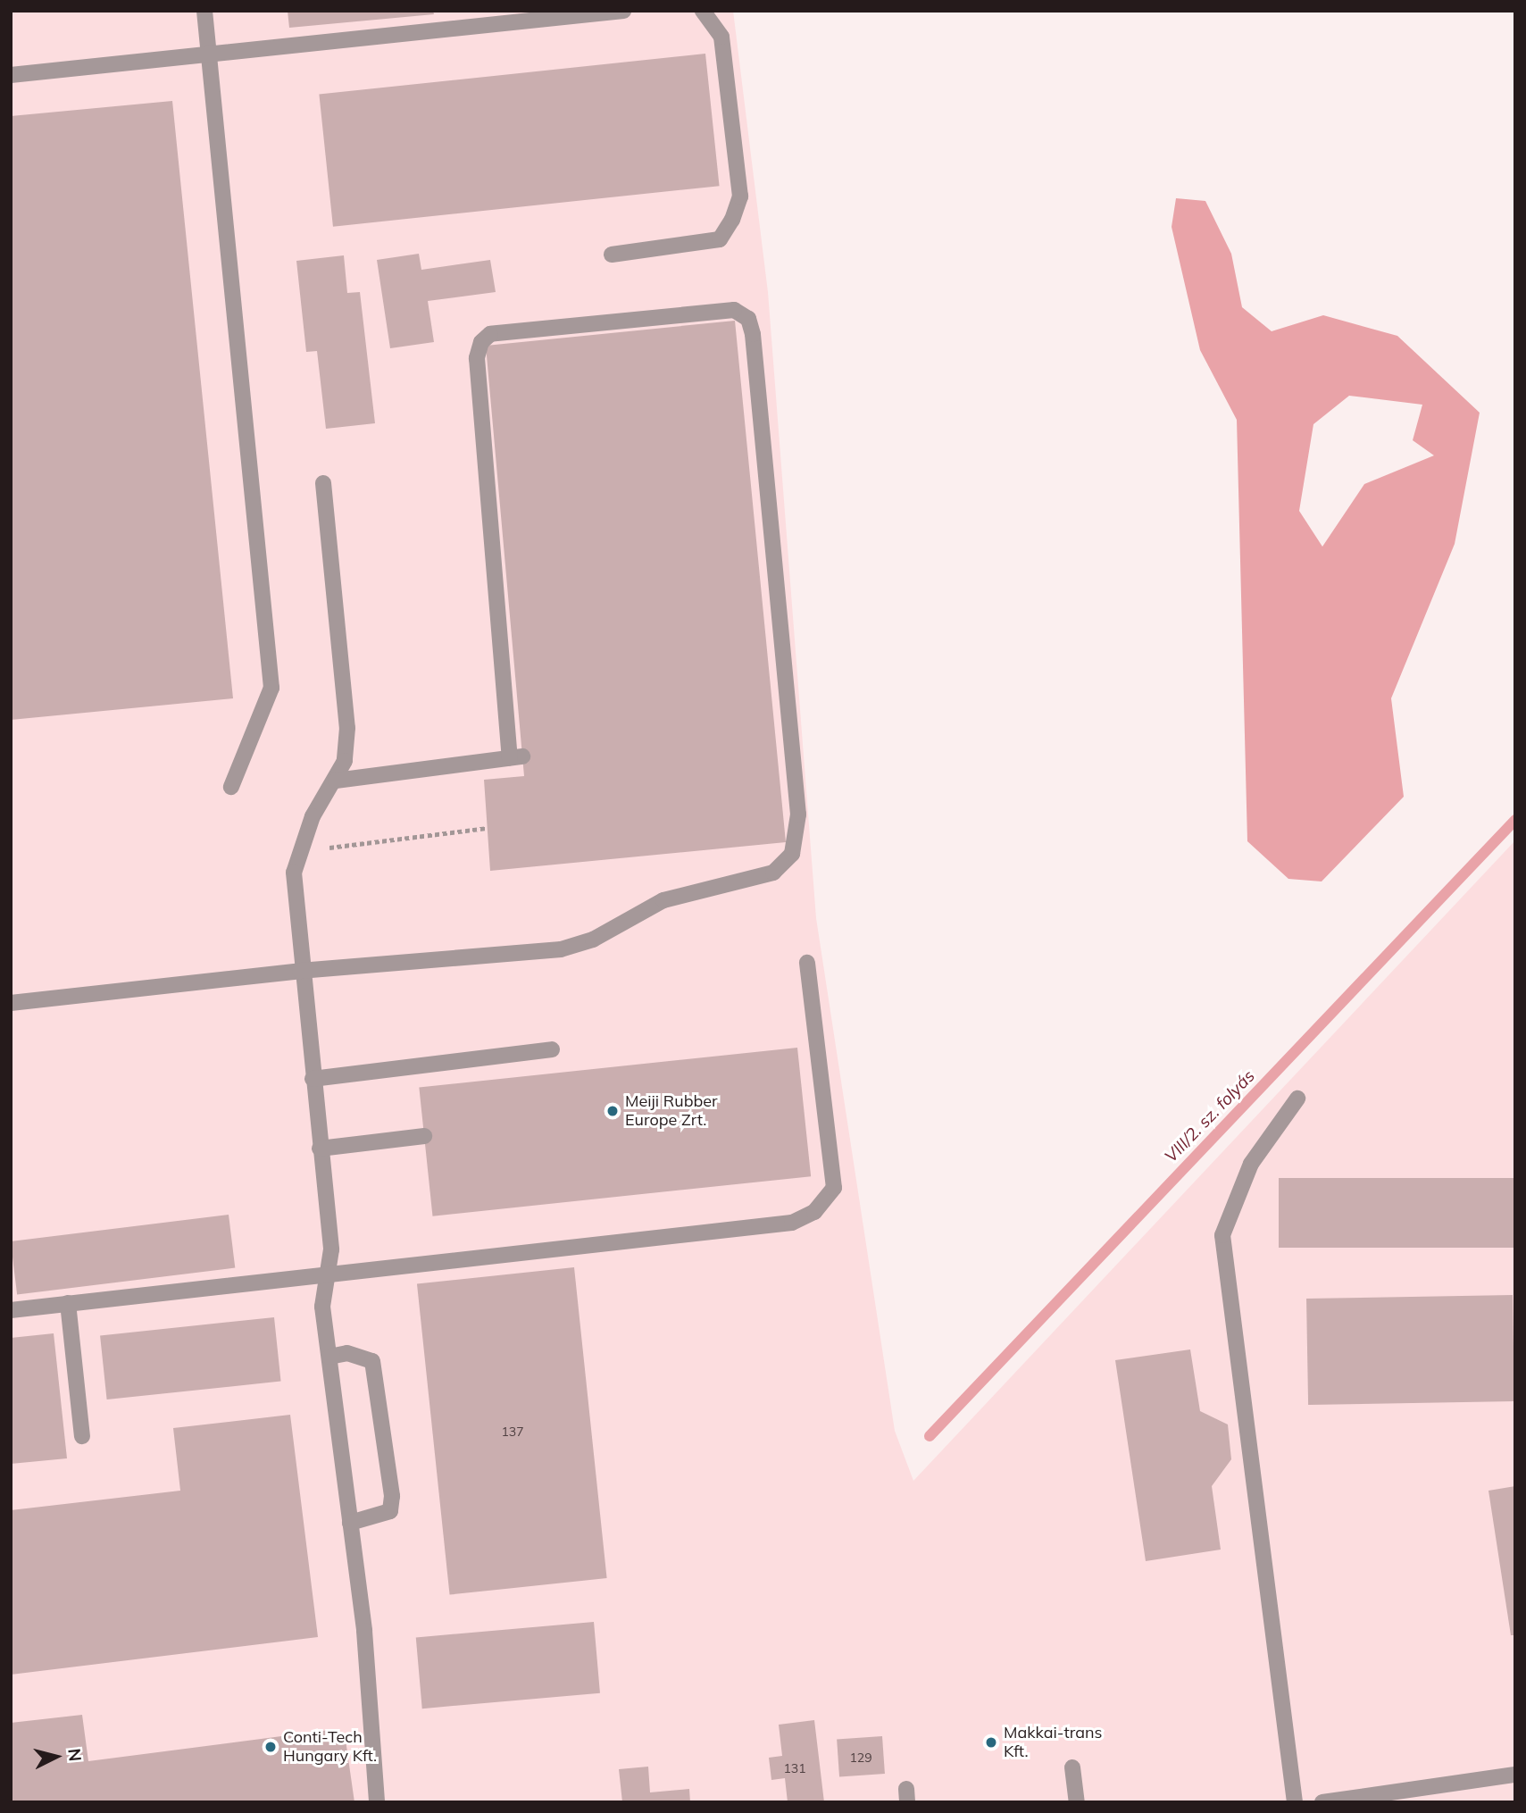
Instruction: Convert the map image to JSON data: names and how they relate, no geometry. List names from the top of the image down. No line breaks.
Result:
{"water":["VIII/2. sz. folyás"],"places":["Meiji Rubber Europe Zrt.","Makkai-trans Kft.","Conti-Tech Hungary Kft."],"house_numbers":["137","129","131"],"north":"right"}
